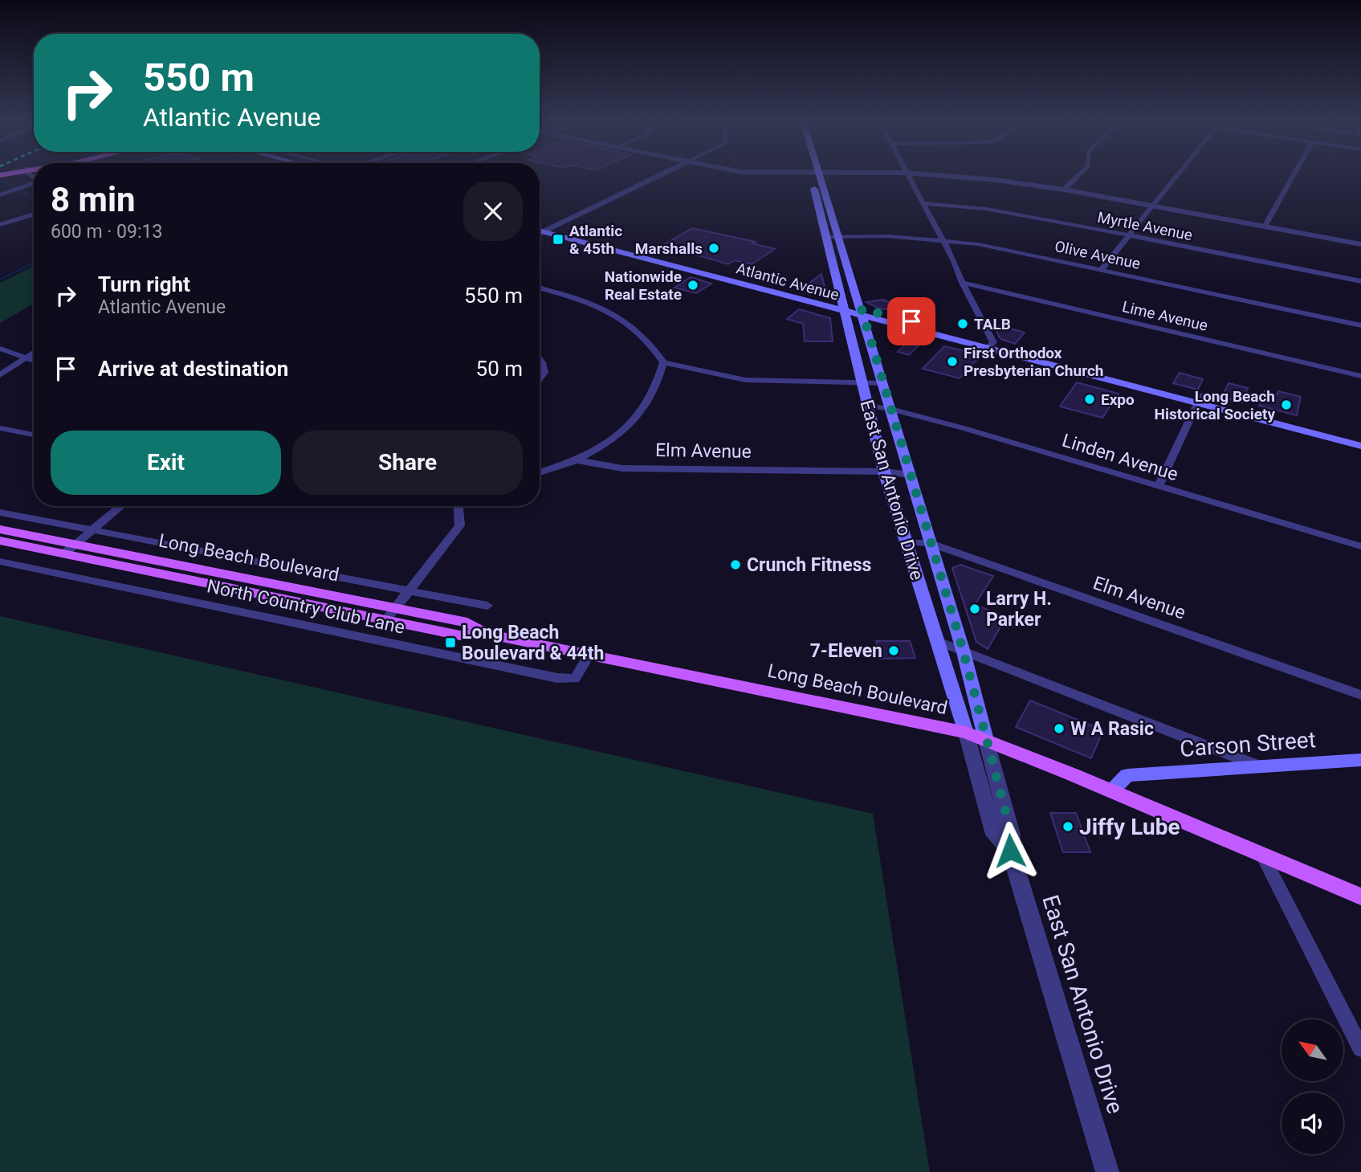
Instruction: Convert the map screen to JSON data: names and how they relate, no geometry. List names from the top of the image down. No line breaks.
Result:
{"streets":{"main road":["Atlantic Avenue","East San Antonio Drive","Long Beach Boulevard","Carson Street"],"street":["Myrtle Avenue","Olive Avenue","Lime Avenue","Elm Avenue","Linden Avenue","North Country Club Lane"]},"crossings":[["Olive Avenue","East San Antonio Drive"],["Atlantic Avenue","East San Antonio Drive"],["Elm Avenue","East San Antonio Drive"],["Linden Avenue","East San Antonio Drive"],["East San Antonio Drive","Long Beach Boulevard"],["Long Beach Boulevard","North Country Club Lane"],["Long Beach Boulevard","Carson Street"]],"places":{"transit":["Atlantic & 45th","Long Beach Boulevard & 44th"],"other":["Marshalls","Nationwide Real Estate","TALB","First Orthodox Presbyterian Church","Expo","Long Beach Historical Society","Crunch Fitness","Larry H. Parker","7-Eleven","W A Rasic","Jiffy Lube"]},"north":"top left","page":{"turn":["550 m","Atlantic Avenue"],"heading":["8 min","600 m · 09:13"],"list":[{"name":"Turn right","note":"Atlantic Avenue","value":"550 m"},{"name":"Arrive at destination","value":"50 m"}],"buttons":["Exit","Share"]}}
